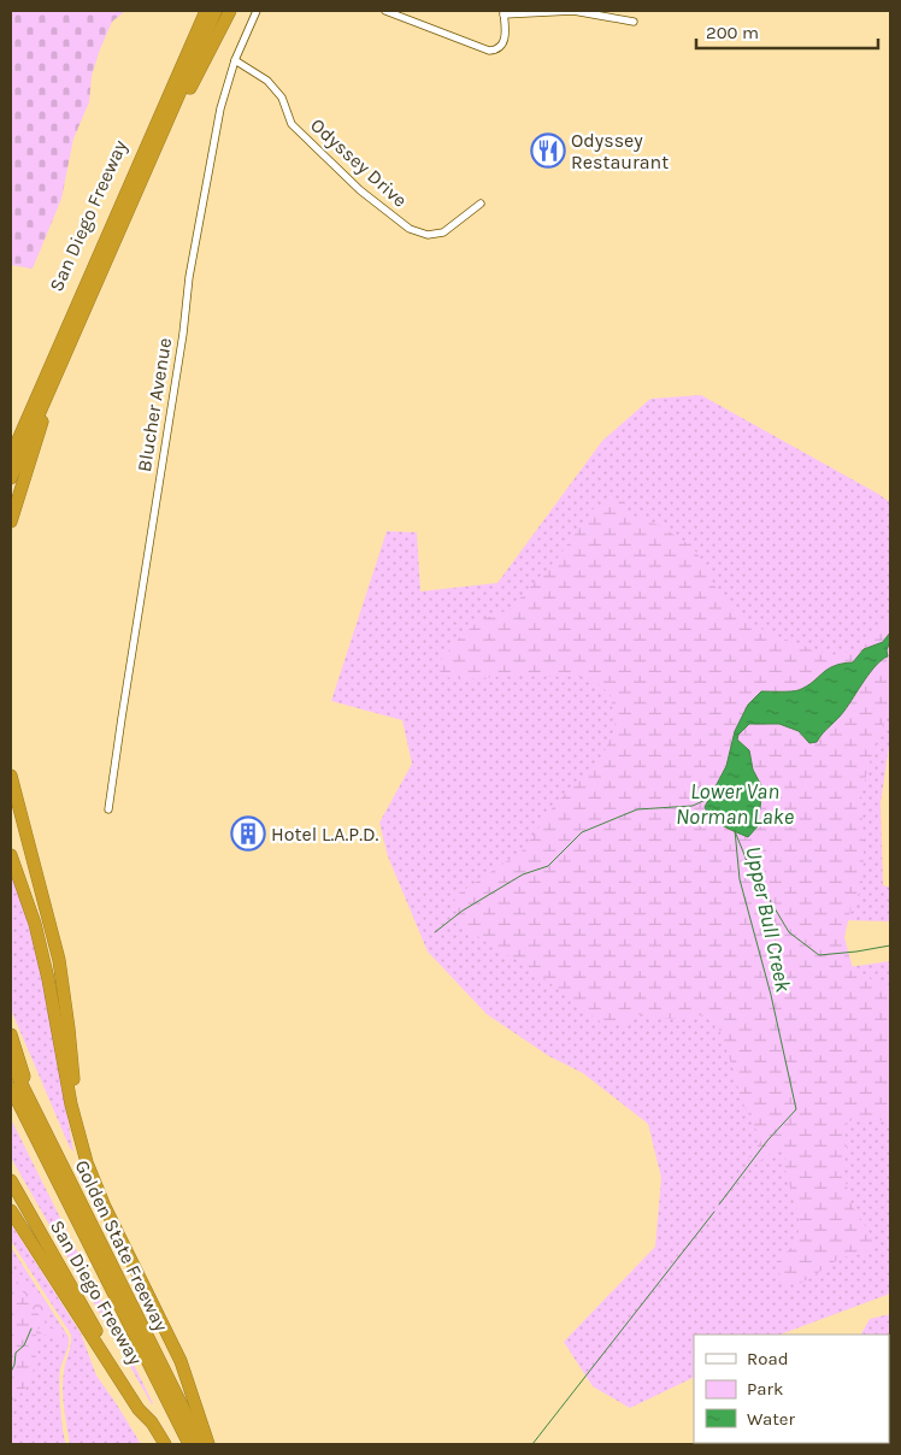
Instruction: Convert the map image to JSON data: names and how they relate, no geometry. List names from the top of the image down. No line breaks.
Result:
{"streets":{"highway":["San Diego Freeway","Golden State Freeway"],"street":["Odyssey Drive","Blucher Avenue"]},"crossings":[["Odyssey Drive","Blucher Avenue"]],"water":["Lower Van Norman Lake","Upper Bull Creek"],"places":{"restaurant":["Odyssey Restaurant"],"building":["Hotel L.A.P.D."]},"legend":["Road","Park","Water"],"scale_bar":"200 m"}
